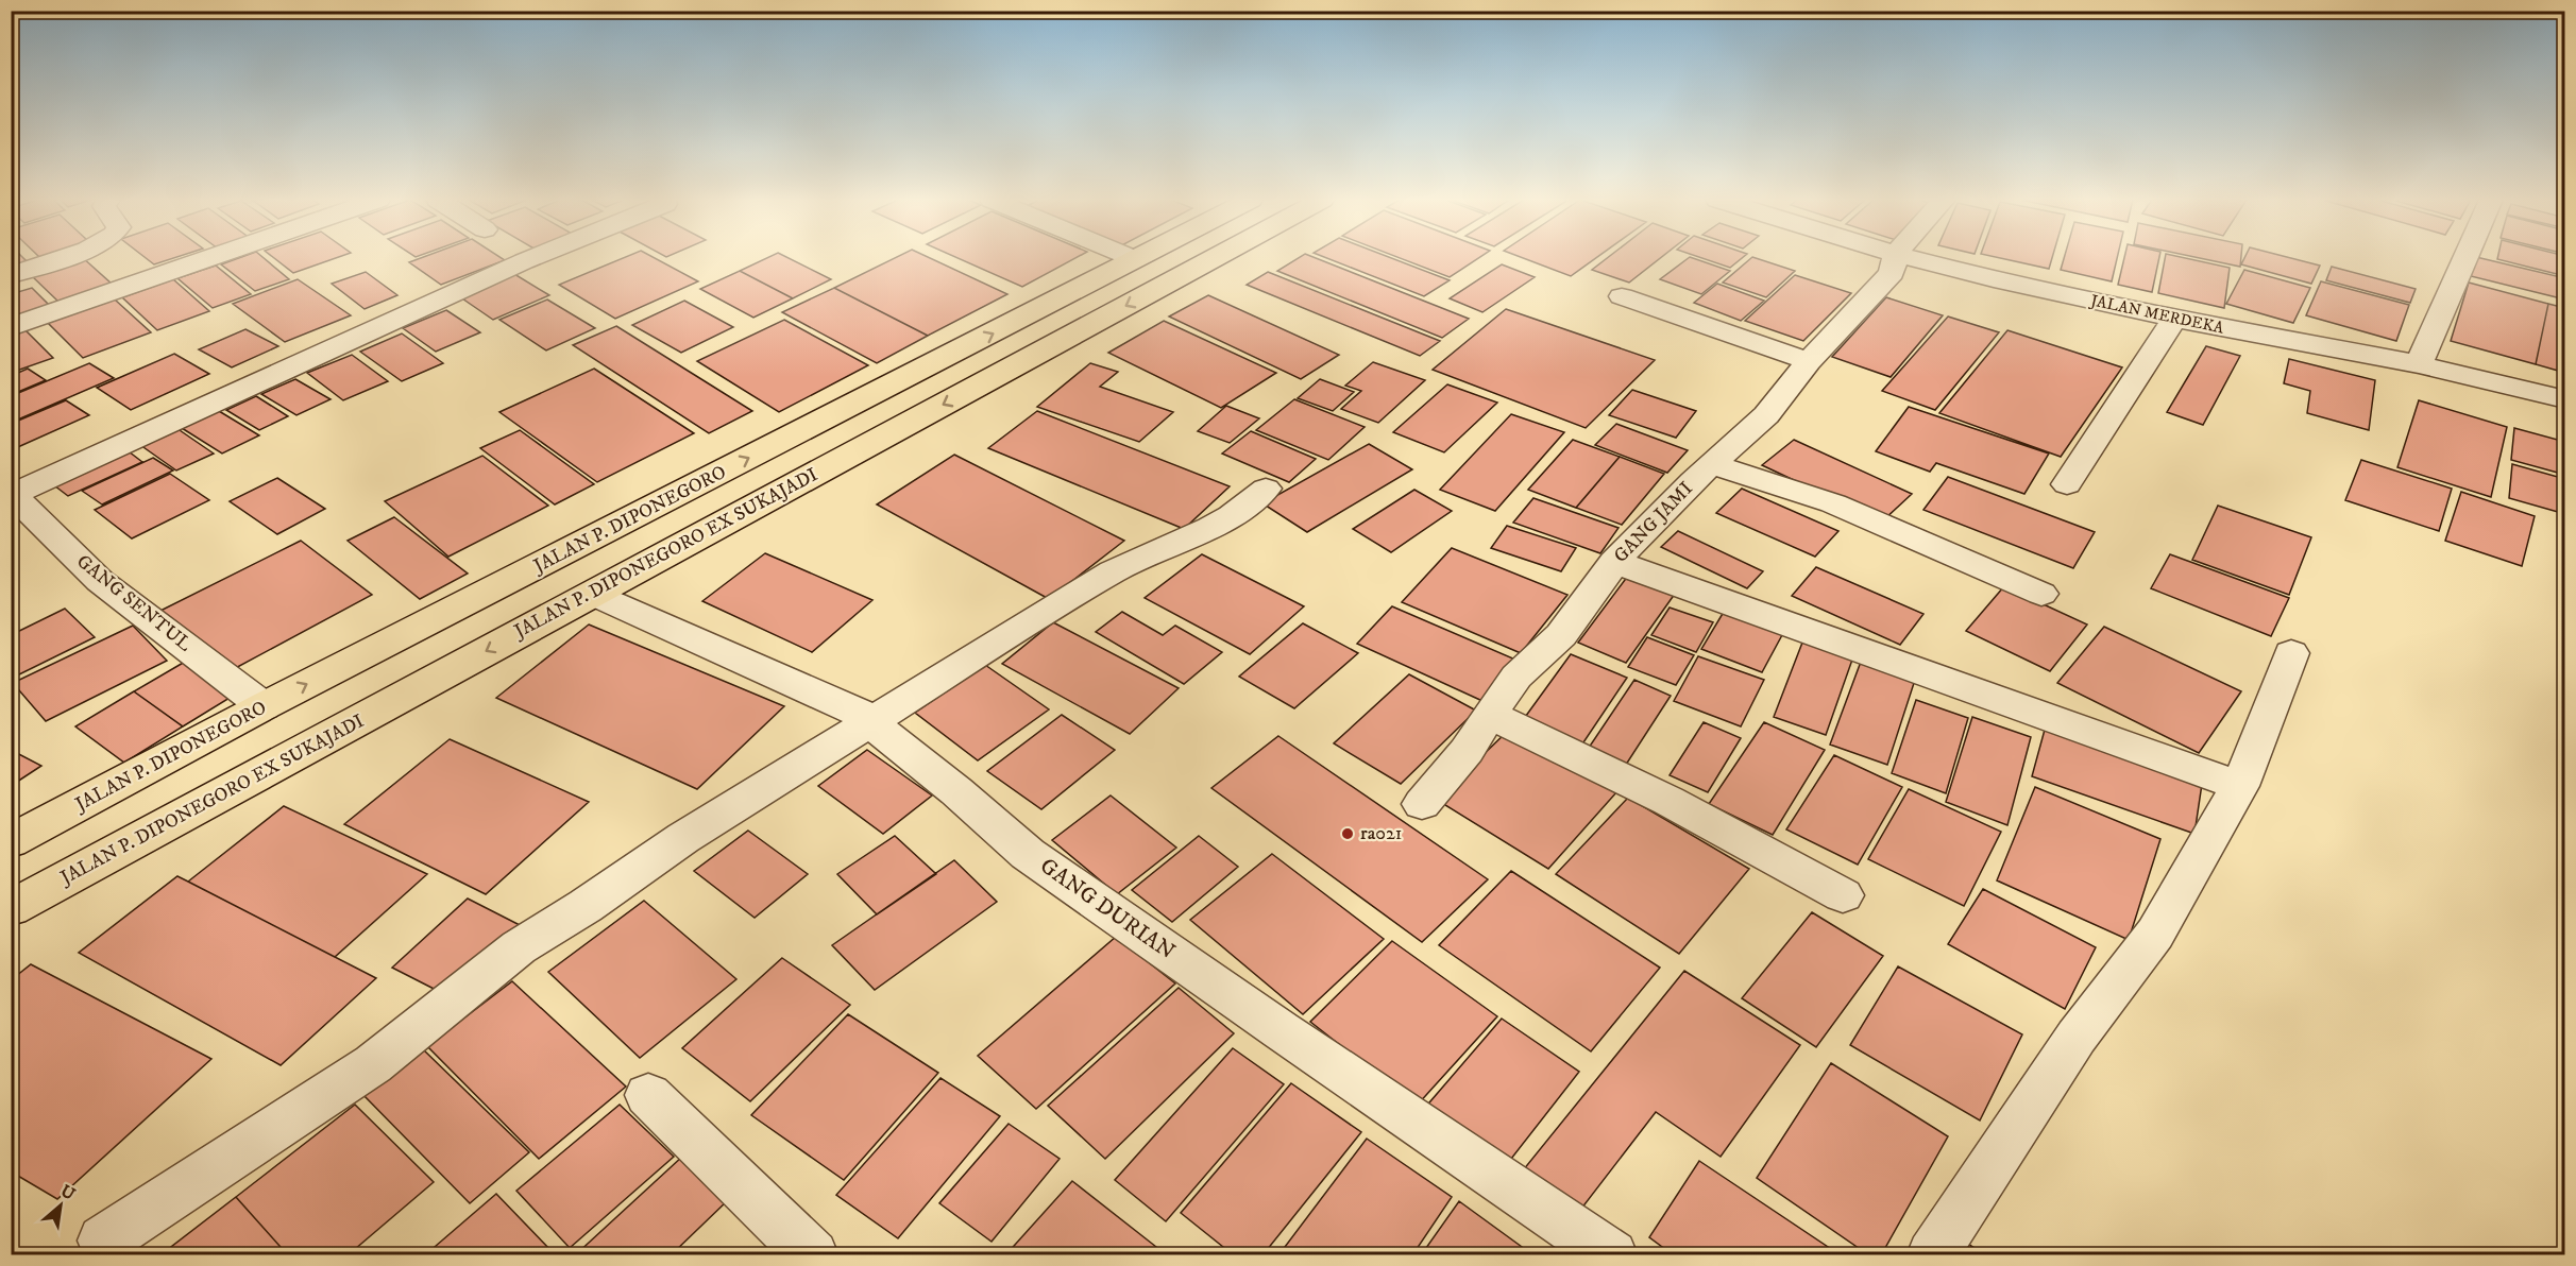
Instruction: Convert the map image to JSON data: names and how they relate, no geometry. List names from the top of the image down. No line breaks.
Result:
{"streets":{"main road":["JALAN P. DIPONEGORO","JALAN P. DIPONEGORO EX SUKAJADI"],"street":["JALAN MERDEKA","GANG JAMI","GANG SENTUL","GANG DURIAN"]},"crossings":[["JALAN P. DIPONEGORO","GANG SENTUL"],["JALAN P. DIPONEGORO EX SUKAJADI","GANG DURIAN"]],"one_way":["JALAN P. DIPONEGORO","JALAN P. DIPONEGORO EX SUKAJADI"],"places":["ra021"],"north":"top right"}
